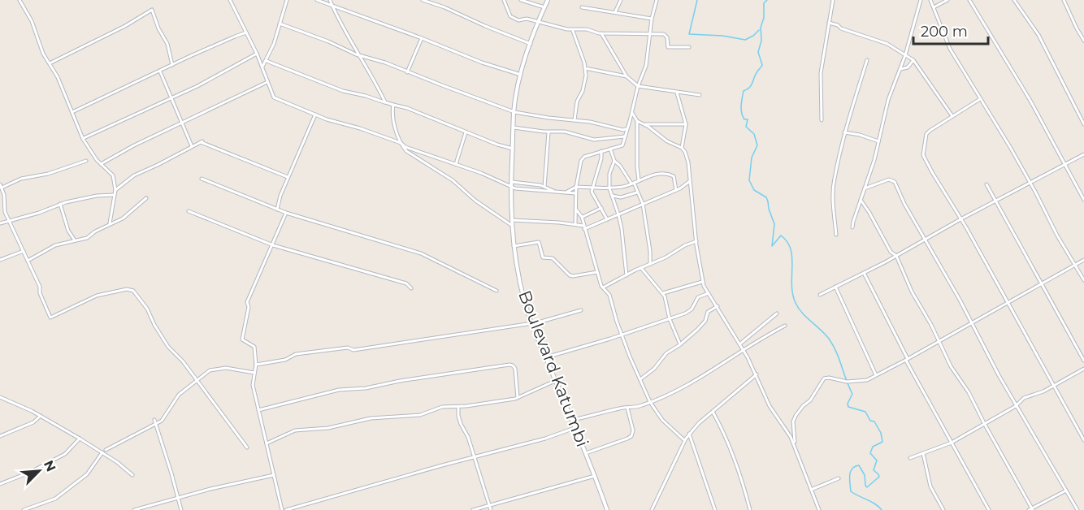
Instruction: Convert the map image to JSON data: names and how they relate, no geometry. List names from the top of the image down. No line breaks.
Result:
{"streets":{"street":["Boulevard Katumbi"]},"scale_bar":"200 m","north":"top right"}
